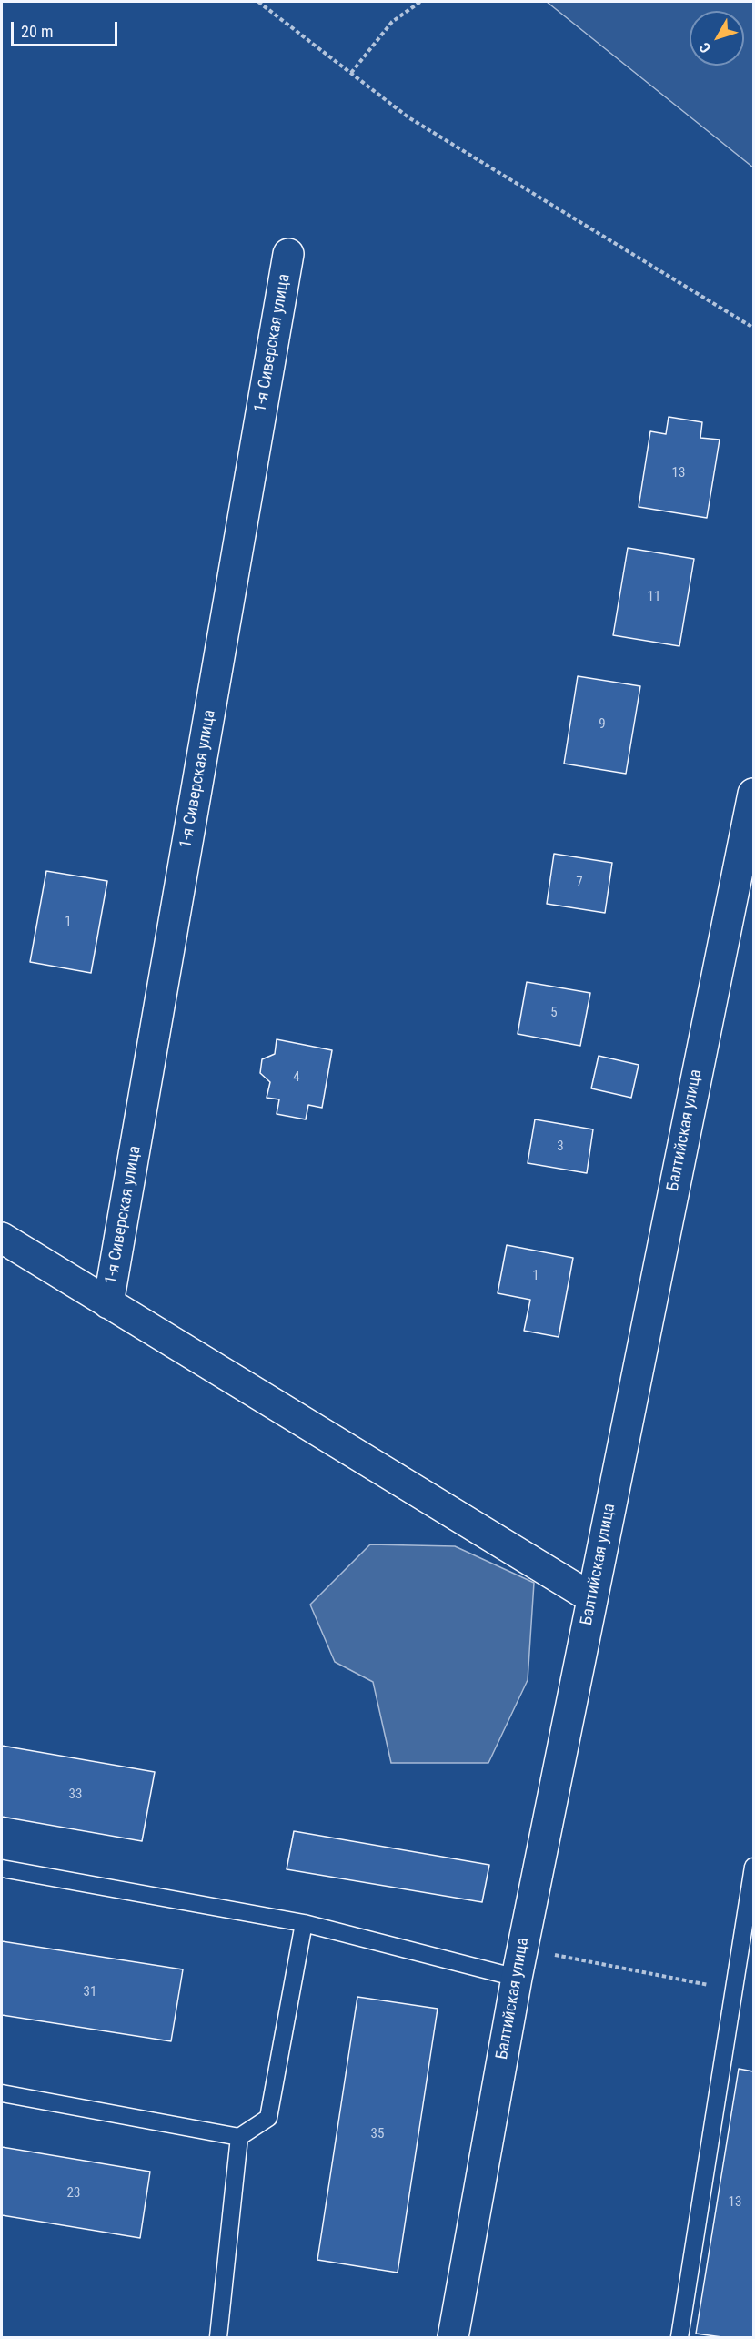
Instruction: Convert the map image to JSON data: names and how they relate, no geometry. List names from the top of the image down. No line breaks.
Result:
{"streets":{"street":["1-я Сиверская улица","Балтийская улица"]},"house_numbers":["13","11","9","7","1","5","4","3","1","33","31","35","23","13"],"scale_bar":"20 m","north":"bottom left"}
